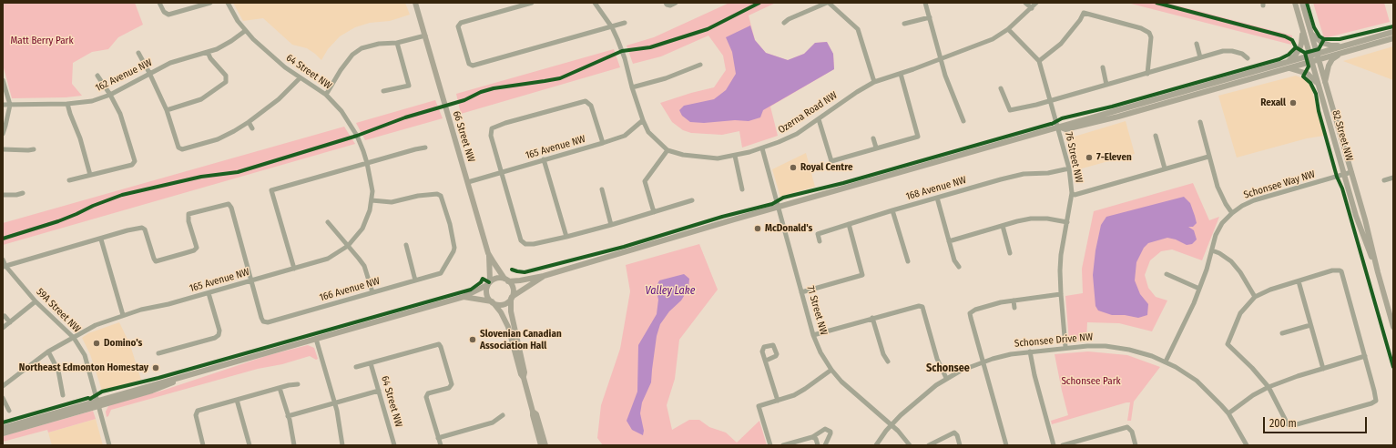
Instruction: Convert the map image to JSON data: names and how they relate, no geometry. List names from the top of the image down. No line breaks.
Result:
{"streets":{"main road":["82 Street NW","66 Street NW"],"street":["64 Street NW","162 Avenue NW","Ozerna Road NW","165 Avenue NW","76 Street NW","Schonsee Way NW","168 Avenue NW","166 Avenue NW","59A Street NW","71 Street NW","Schonsee Drive NW"]},"crossings":[["64 Street NW","162 Avenue NW"],["64 Street NW","165 Avenue NW"],["64 Street NW","166 Avenue NW"],["Ozerna Road NW","165 Avenue NW"],["Ozerna Road NW","76 Street NW"],["Ozerna Road NW","71 Street NW"],["82 Street NW","Schonsee Way NW"],["66 Street NW","165 Avenue NW"],["165 Avenue NW","166 Avenue NW"],["165 Avenue NW","59A Street NW"],["76 Street NW","168 Avenue NW"],["76 Street NW","Schonsee Drive NW"],["Schonsee Way NW","Schonsee Drive NW"],["71 Street NW","Schonsee Drive NW"]],"districts":["Schonsee"],"water":["Valley Lake"],"parks":["Matt Berry Park","Schonsee Park"],"places":["Rexall","7-Eleven","Royal Centre","McDonald's","Slovenian Canadian Association Hall","Domino's","Northeast Edmonton Homestay"],"scale_bar":"200 m"}
